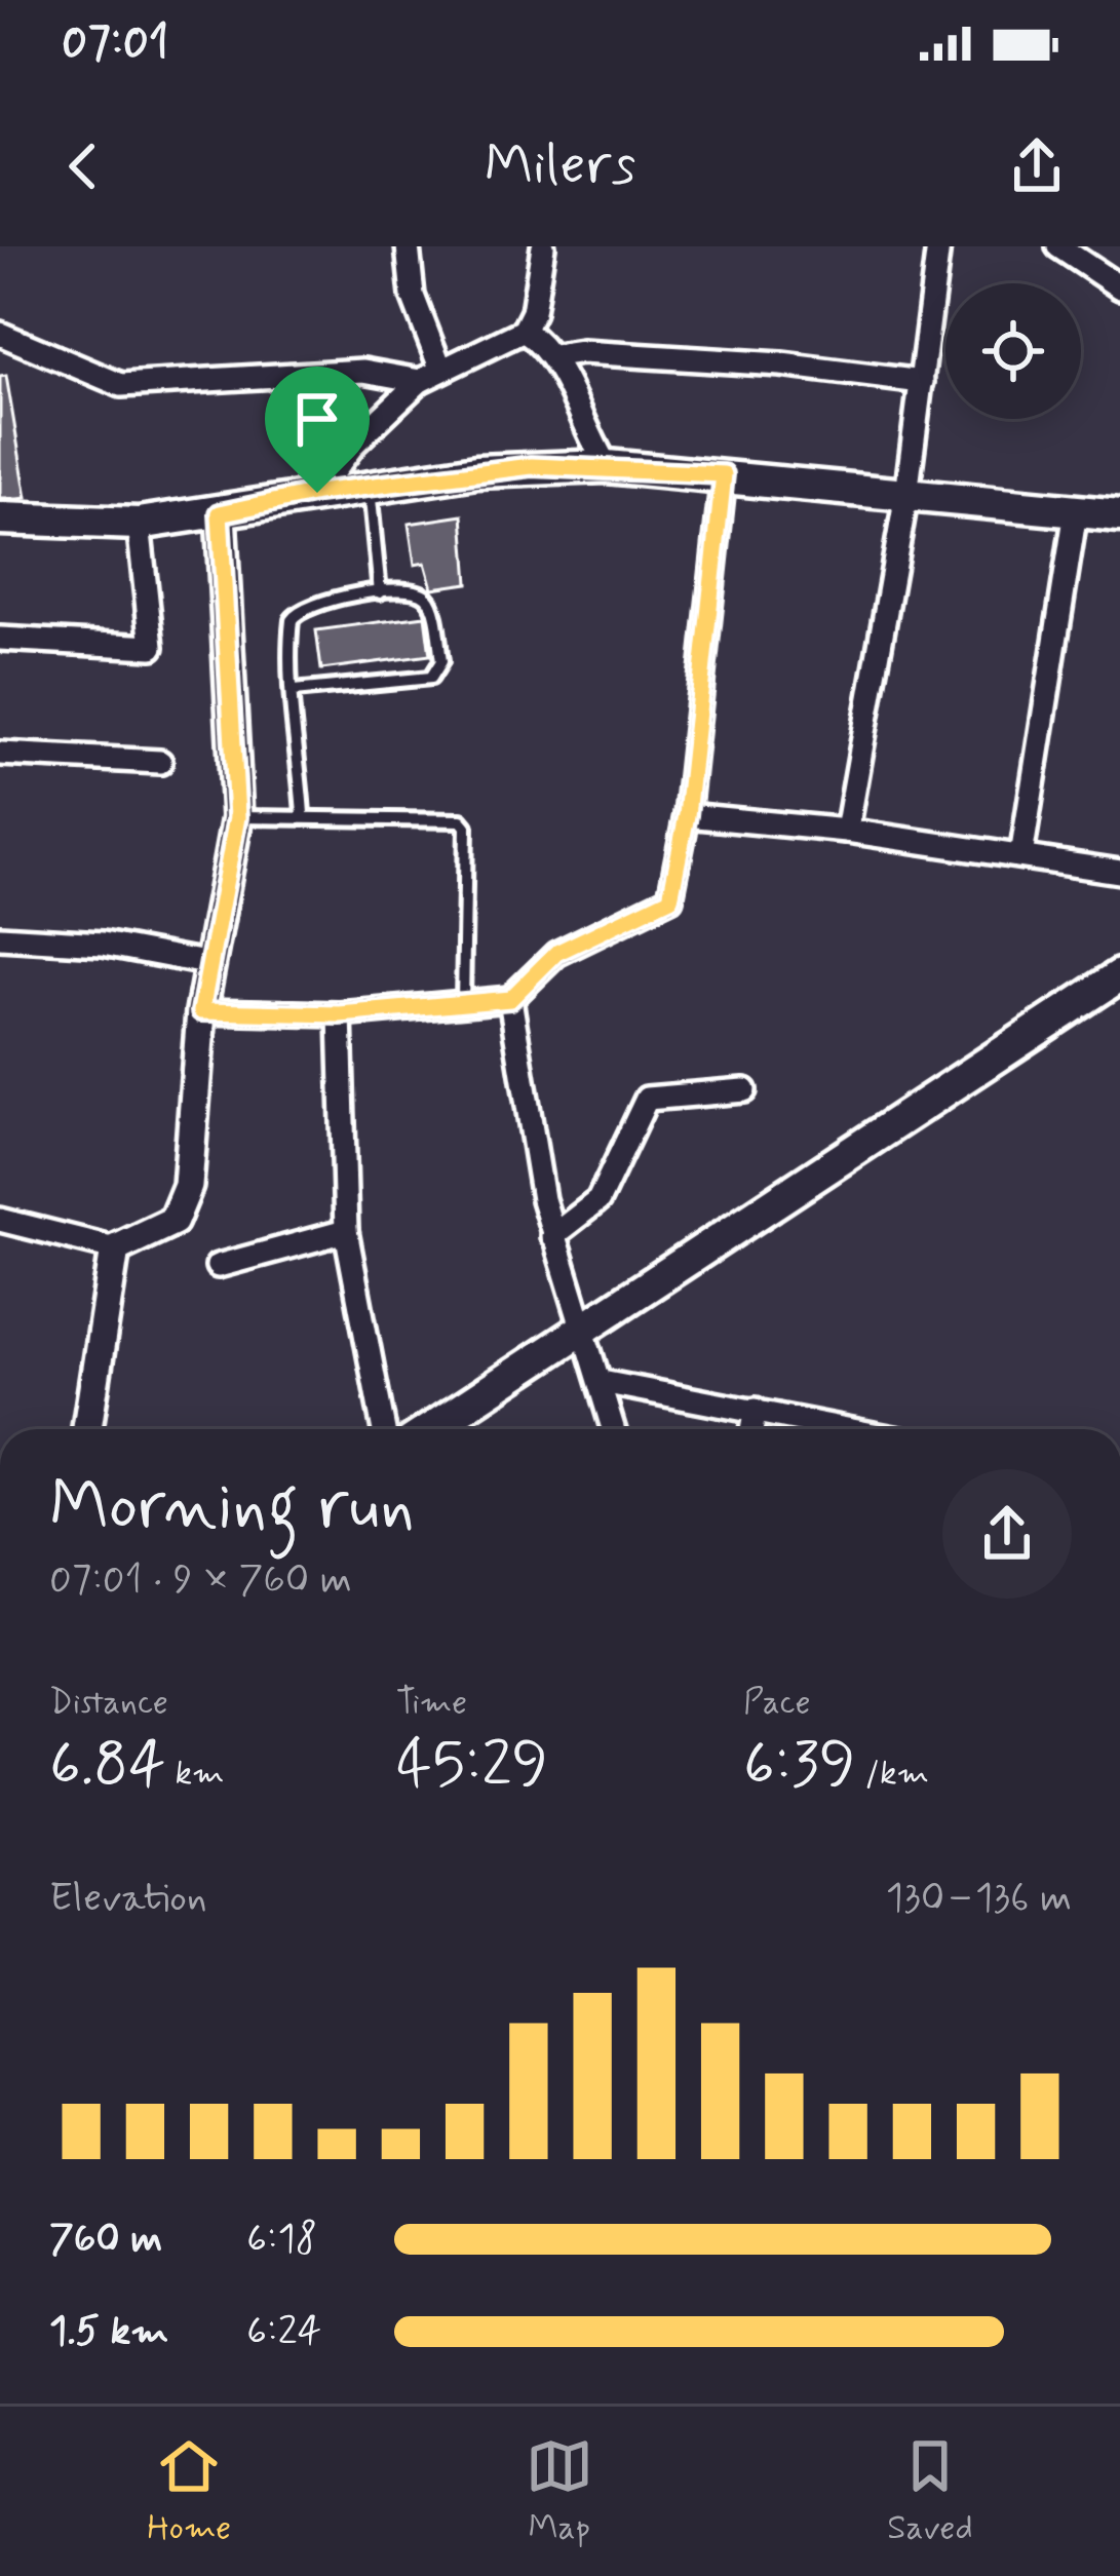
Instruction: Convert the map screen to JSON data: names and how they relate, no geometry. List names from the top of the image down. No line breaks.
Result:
{"page":{"status":"07:01","header":"Milers","heading":["Morning run","07:01 · 9 × 760 m"],"stats":[["Distance","6.84 km"],["Time","45:29"],["Pace","6:39 /km"]],"chart":["Elevation","130–136 m"],"list":[{"name":"760 m","note":"6:18"},{"name":"1.5 km","note":"6:24"}],"tabs":["Home","Map","Saved"]}}
